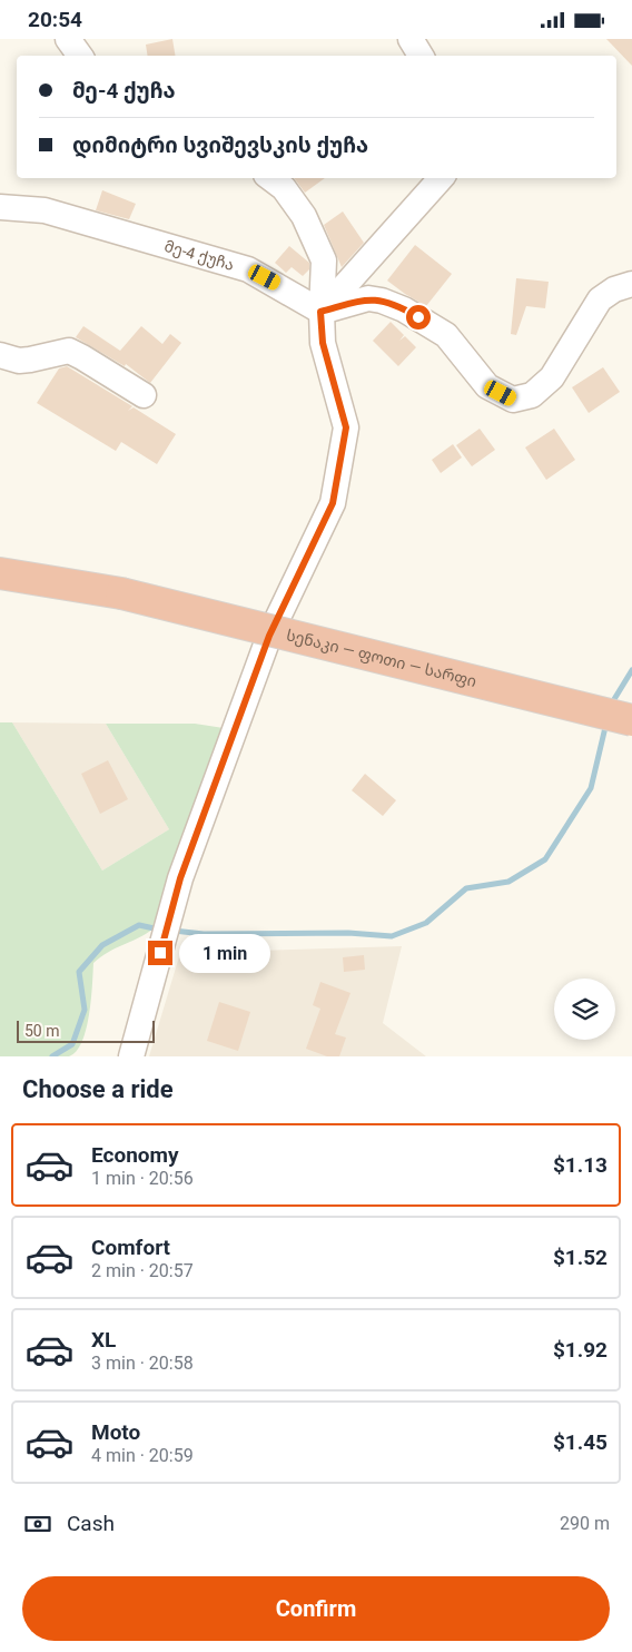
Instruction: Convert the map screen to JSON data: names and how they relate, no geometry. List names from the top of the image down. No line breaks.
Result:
{"streets":{"highway":["სენაკი — ფოთი — სარფი"],"street":["მე-4 ქუჩა"]},"scale_bar":"50 m","page":{"status":"20:54","banner":["მე-4 ქუჩა","დიმიტრი სვიშევსკის ქუჩა"],"bubble":"1 min","scale":"50 m","heading":"Choose a ride","list":[{"name":"Economy","note":"1 min · 20:56","value":"$1.13"},{"name":"Comfort","note":"2 min · 20:57","value":"$1.52"},{"name":"XL","note":"3 min · 20:58","value":"$1.92"},{"name":"Moto","note":"4 min · 20:59","value":"$1.45"}],"pay":["Cash","290 m"],"buttons":"Confirm"}}
